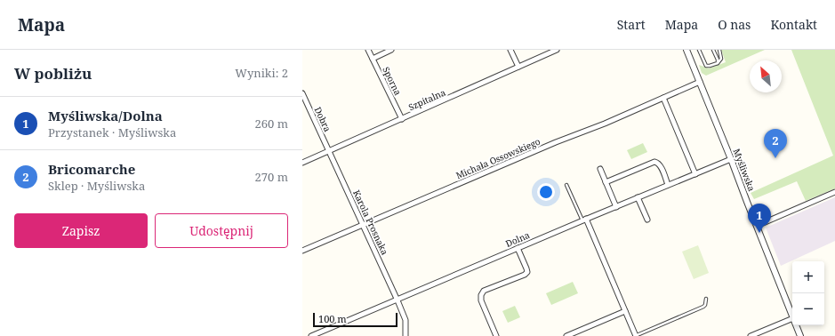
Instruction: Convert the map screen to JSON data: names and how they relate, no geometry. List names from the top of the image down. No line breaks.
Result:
{"streets":{"street":["Sporna","Szpitalna","Dobra","Michała Ossowskiego","Myśliwska","Karola Prosnaka","Dolna"]},"crossings":[["Sporna","Szpitalna"],["Szpitalna","Dobra"],["Szpitalna","Karola Prosnaka"],["Dobra","Karola Prosnaka"],["Michała Ossowskiego","Myśliwska"],["Michała Ossowskiego","Karola Prosnaka"],["Myśliwska","Dolna"],["Karola Prosnaka","Dolna"]],"scale_bar":"100 m","north":"top left","page":{"header":"Mapa","nav":["Start","Mapa","O nas","Kontakt"],"heading":["W pobliżu","Wyniki: 2"],"list":[{"mark":"1","name":"Myśliwska/Dolna","note":"Przystanek · Myśliwska","value":"260 m"},{"mark":"2","name":"Bricomarche","note":"Sklep · Myśliwska","value":"270 m"}],"pins":["2","1"],"buttons":["Zapisz","Udostępnij"],"map_buttons":["+","−"],"scale":"100 m"}}
